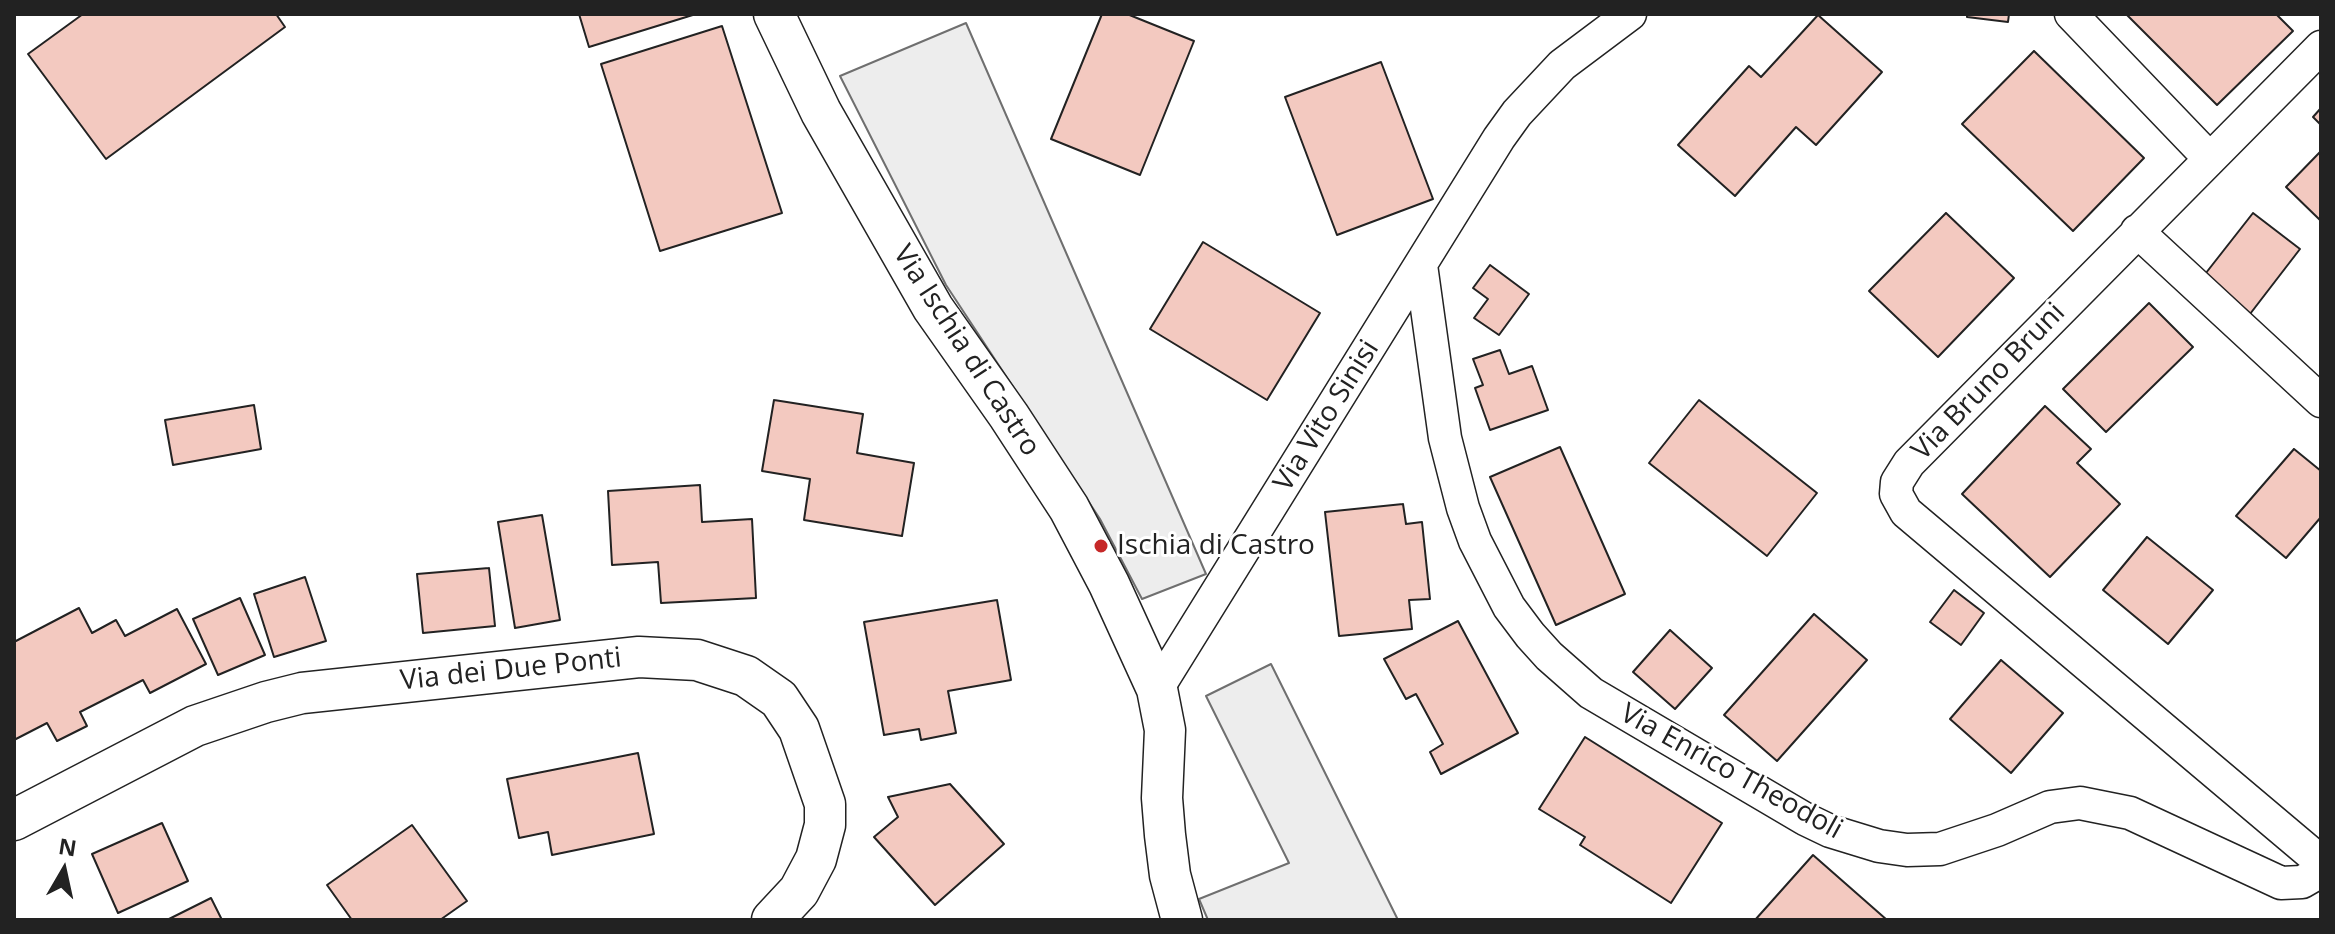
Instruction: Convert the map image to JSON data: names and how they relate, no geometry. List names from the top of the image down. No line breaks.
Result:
{"streets":{"street":["Via Ischia di Castro","Via Bruno Bruni","Via Vito Sinisi","Via dei Due Ponti","Via Enrico Theodoli"]},"crossings":[["Via Ischia di Castro","Via Vito Sinisi"],["Via Vito Sinisi","Via Enrico Theodoli"]],"places":["Ischia di Castro"],"north":"top"}
